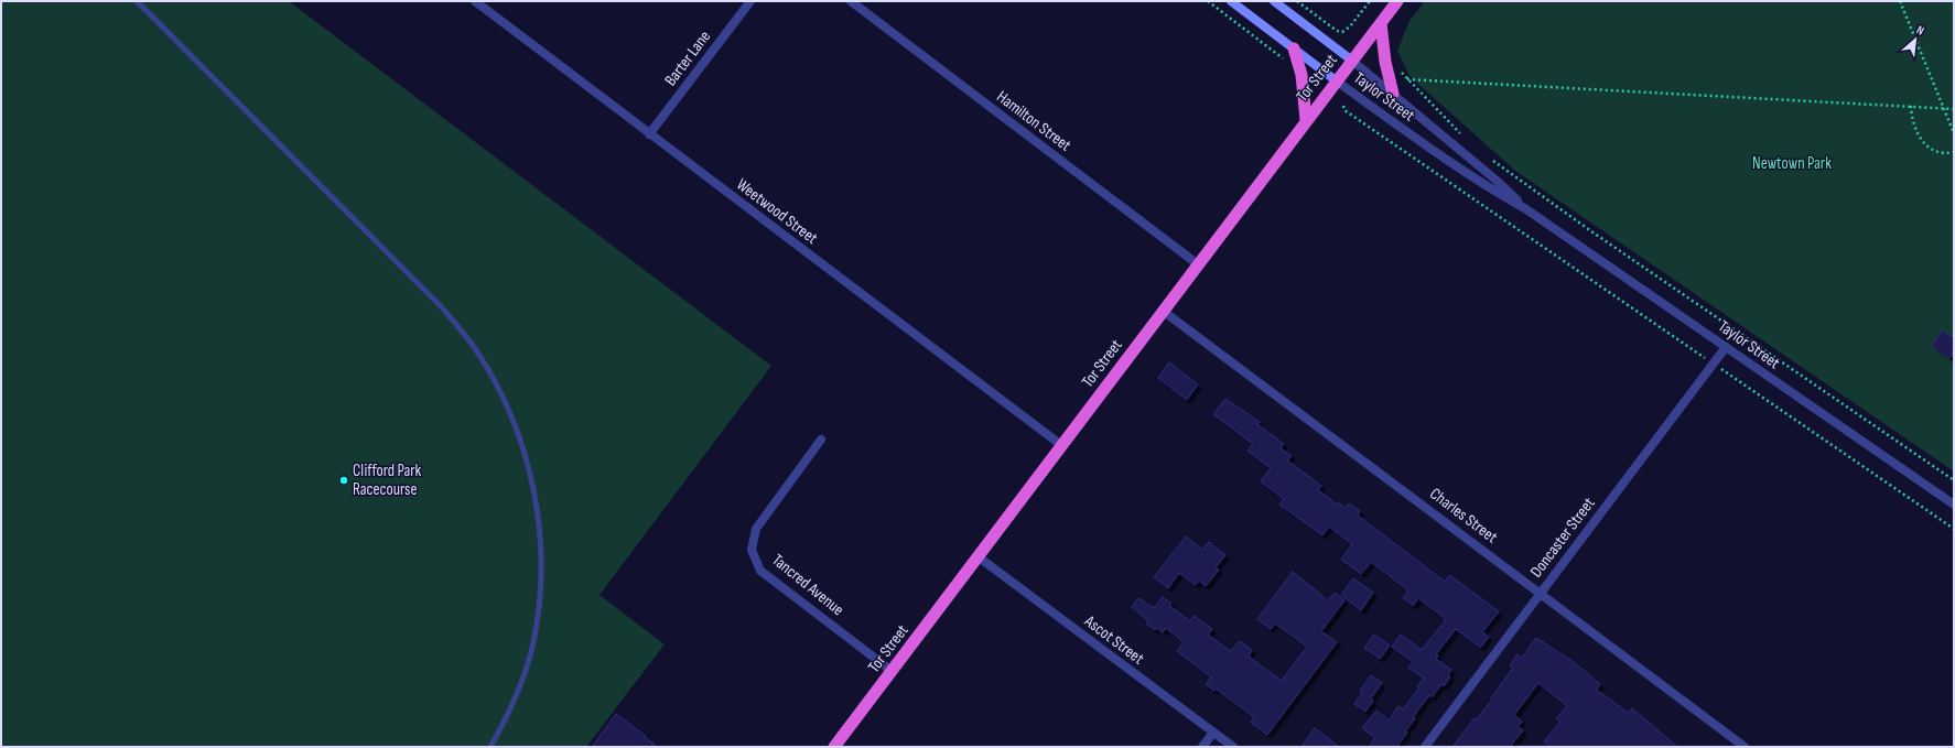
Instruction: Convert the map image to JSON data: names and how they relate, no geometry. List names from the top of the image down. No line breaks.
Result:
{"streets":{"highway":["Tor Street"],"main road":["Taylor Street"],"street":["Barter Lane","Hamilton Street","Weetwood Street","Charles Street","Doncaster Street","Tancred Avenue","Ascot Street"]},"crossings":[["Barter Lane","Weetwood Street"],["Tor Street","Taylor Street"],["Tor Street","Hamilton Street"],["Tor Street","Weetwood Street"],["Tor Street","Charles Street"],["Tor Street","Tancred Avenue"],["Tor Street","Ascot Street"],["Taylor Street","Doncaster Street"],["Charles Street","Doncaster Street"]],"parks":["Newtown Park"],"places":["Clifford Park Racecourse"],"north":"top right"}
